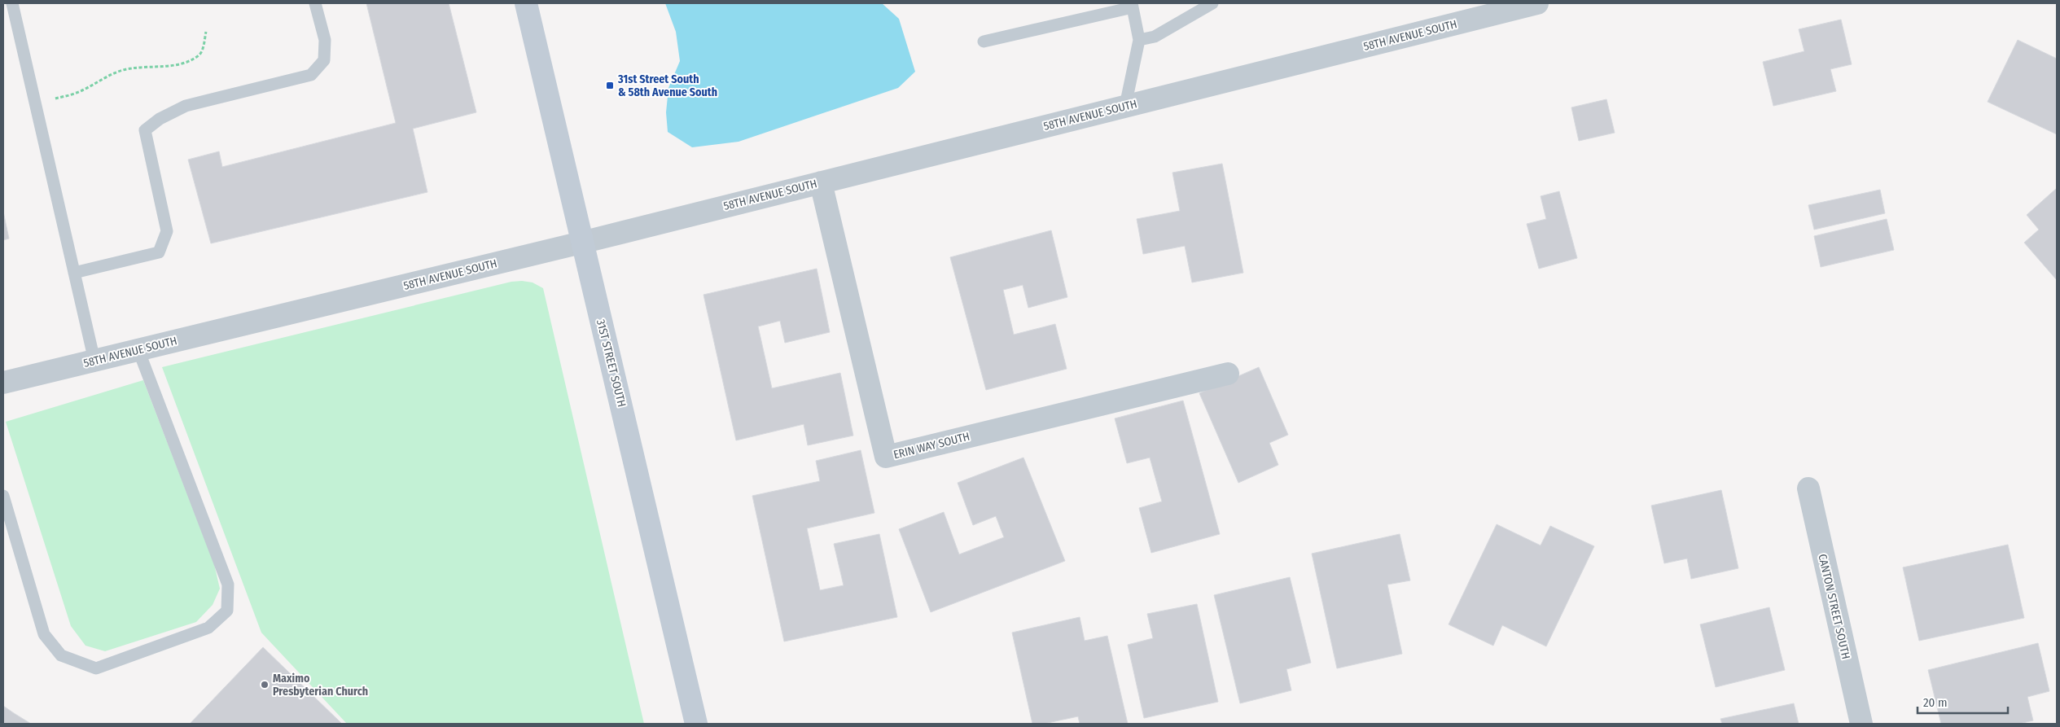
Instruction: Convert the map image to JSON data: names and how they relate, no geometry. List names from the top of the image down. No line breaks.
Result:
{"streets":{"street":["58TH AVENUE SOUTH","31ST STREET SOUTH","ERIN WAY SOUTH","CANTON STREET SOUTH"]},"crossings":[["58TH AVENUE SOUTH","31ST STREET SOUTH"],["58TH AVENUE SOUTH","ERIN WAY SOUTH"]],"places":{"transit":["31st Street South & 58th Avenue South"],"other":["Maximo Presbyterian Church"]},"scale_bar":"20 m"}
